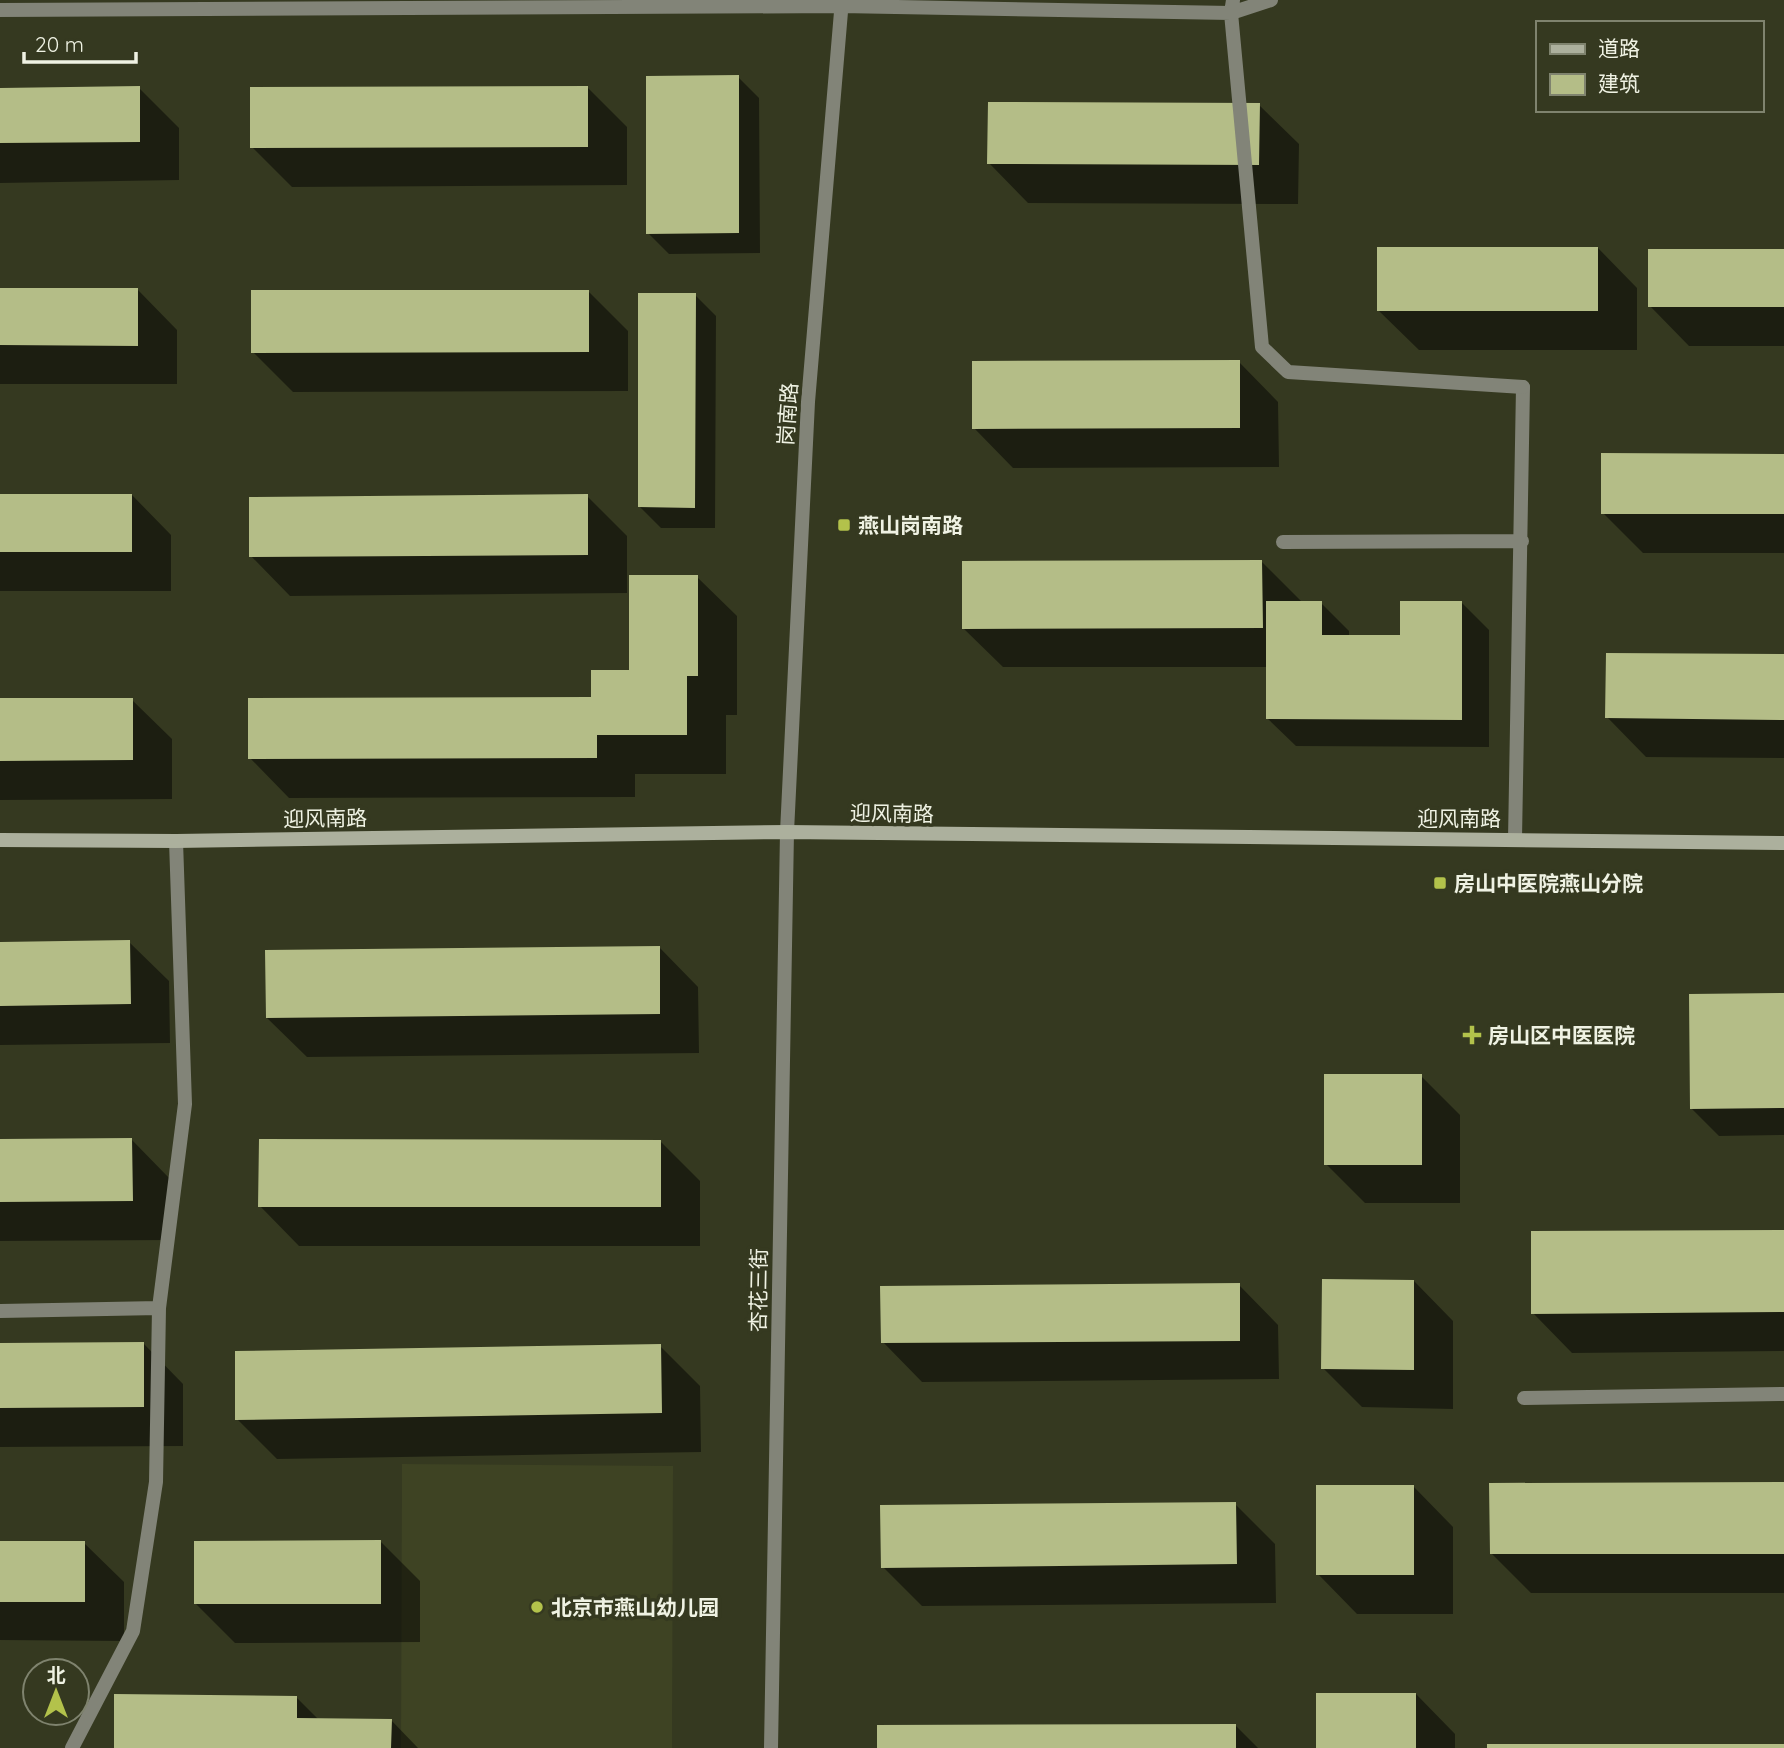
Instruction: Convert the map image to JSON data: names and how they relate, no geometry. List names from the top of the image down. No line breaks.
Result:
{"streets":{"street":["岗南路","迎风南路","杏花三街"]},"crossings":[["岗南路","迎风南路"],["岗南路","杏花三街"],["迎风南路","杏花三街"]],"places":{"transit":["燕山岗南路","房山中医院燕山分院"],"health":["房山区中医医院"],"other":["北京市燕山幼儿园"]},"legend":["道路","建筑"],"scale_bar":"20 m","north":"top"}
